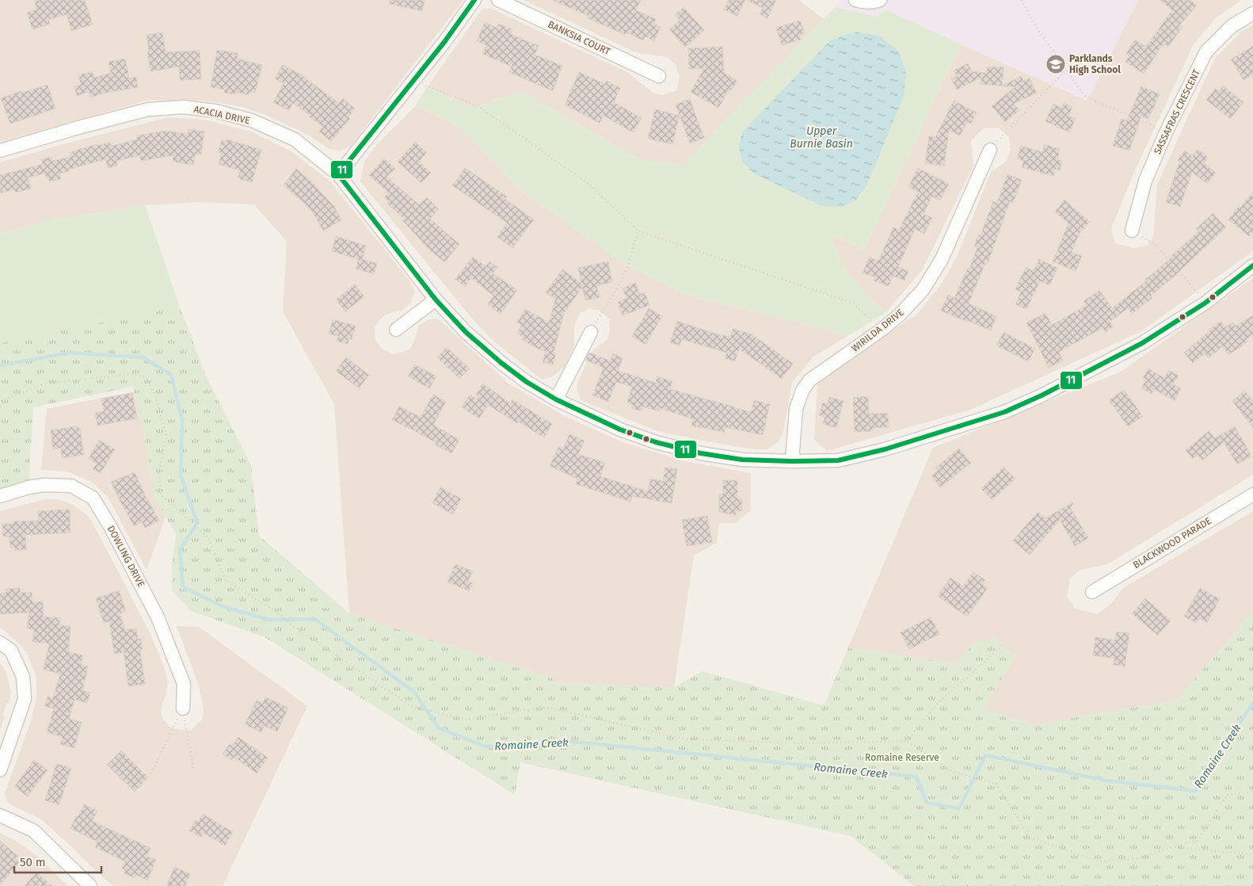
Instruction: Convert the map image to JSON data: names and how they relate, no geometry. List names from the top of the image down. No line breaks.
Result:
{"streets":{"street":["BANKSIA COURT","SASSAFRAS CRESCENT","ACACIA DRIVE","WIRILDA DRIVE","BLACKWOOD PARADE","DOWLING DRIVE"]},"crossings":[["ACACIA DRIVE","WIRILDA DRIVE"]],"water":["Upper Burnie Basin","Romaine Creek"],"parks":["Romaine Reserve"],"places":{"school or university":["Parklands High School"]},"lines":["transit line 11"],"scale_bar":"50 m"}
